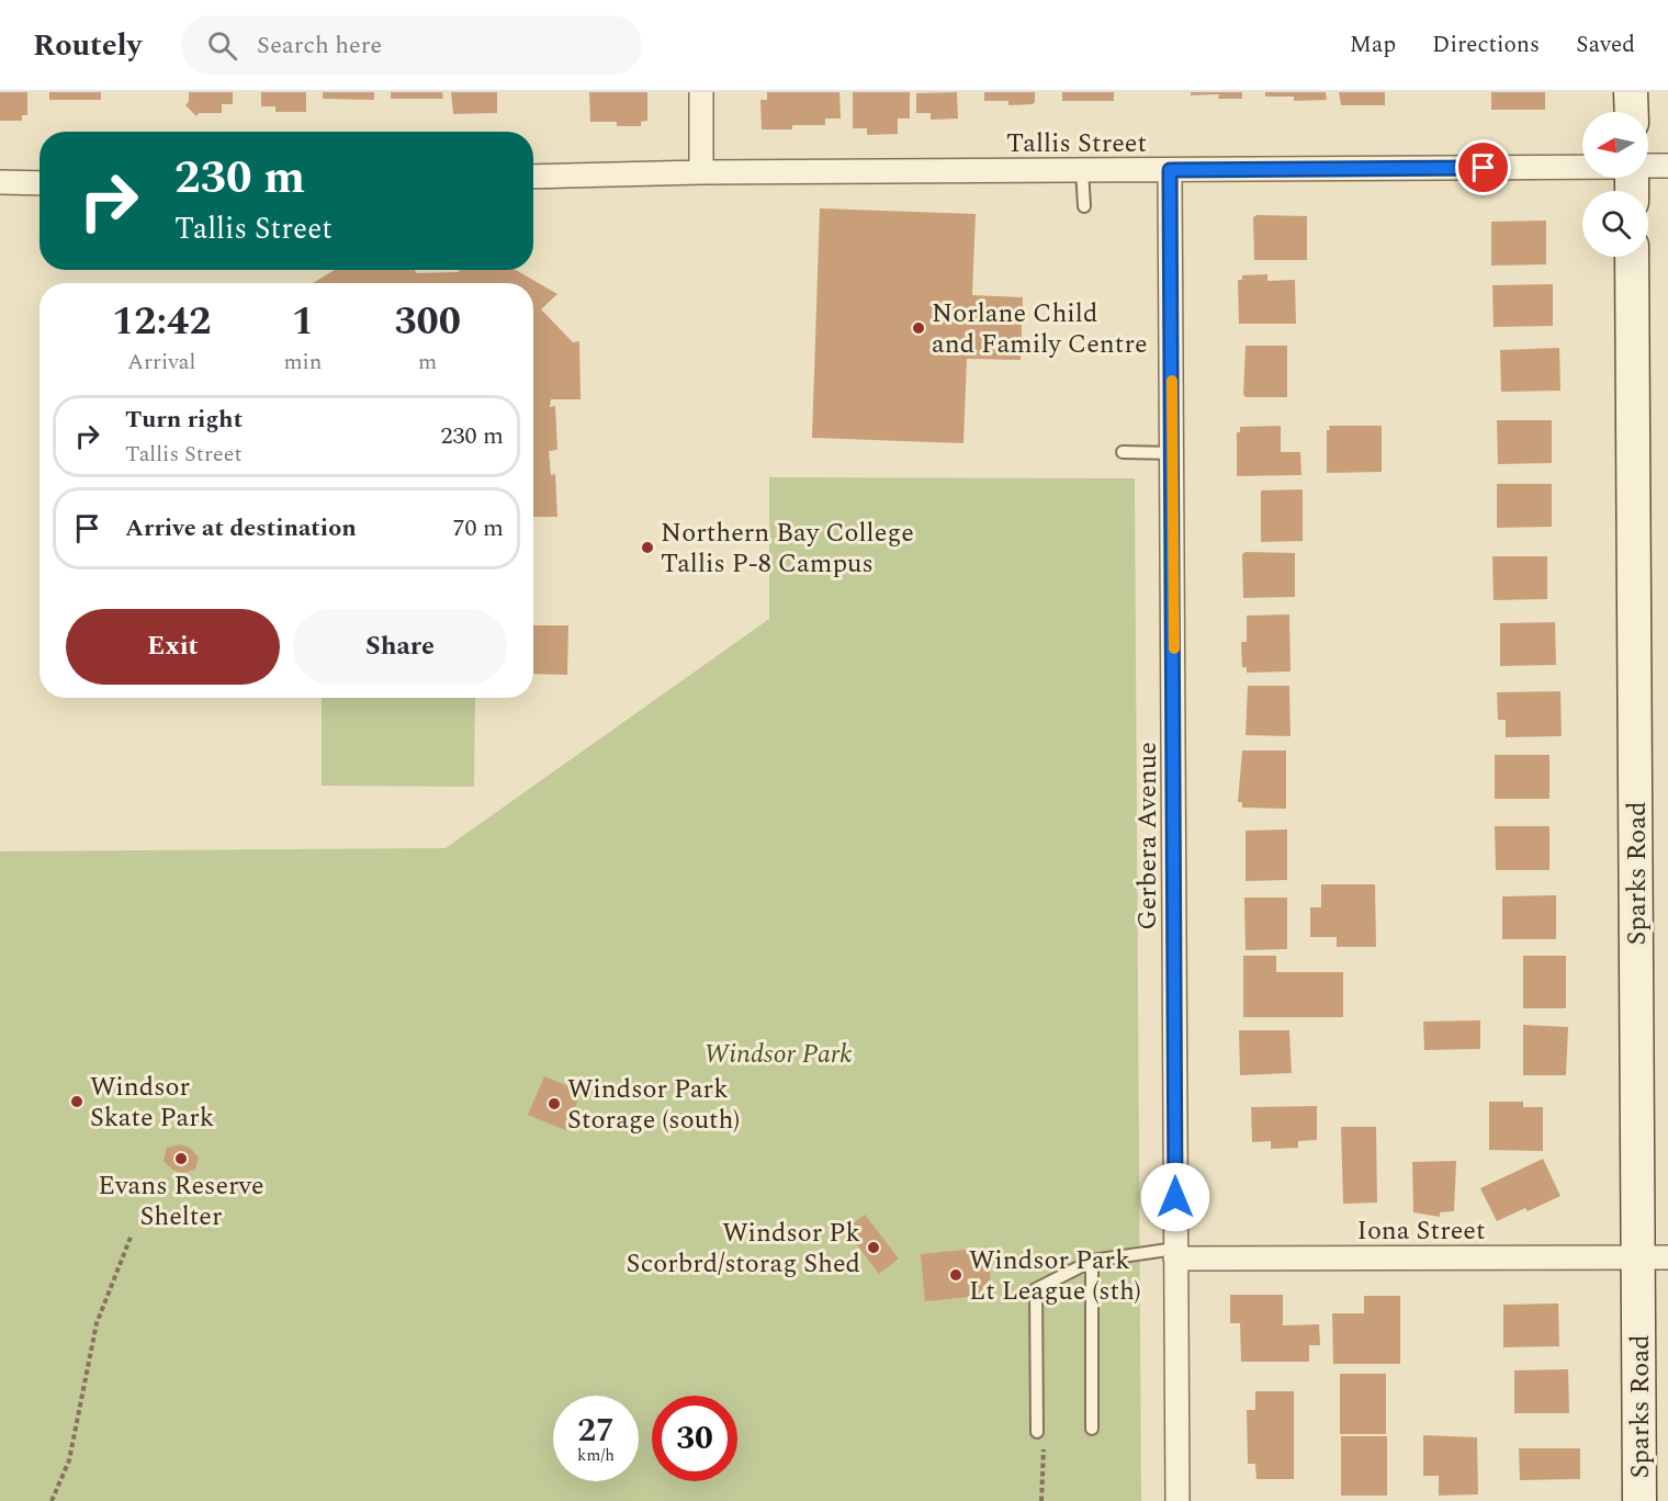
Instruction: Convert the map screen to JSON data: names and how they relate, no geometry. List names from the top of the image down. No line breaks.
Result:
{"streets":{"street":["Tallis Street","Gerbera Avenue","Sparks Road","Iona Street"]},"crossings":[["Tallis Street","Gerbera Avenue"],["Gerbera Avenue","Iona Street"],["Sparks Road","Iona Street"]],"parks":["Windsor Park"],"places":["Norlane Child and Family Centre","Northern Bay College Tallis P-8 Campus","Windsor Skate Park","Windsor Park Storage (south)","Evans Reserve Shelter","Windsor Pk Scorbrd/storag Shed","Windsor Park Lt League (sth)"],"north":"left","page":{"header":"Routely","search":"Search here","nav":["Map","Directions","Saved"],"turn":["230 m","Tallis Street"],"eta":["12:42","Arrival","1","min","300","m"],"list":[{"name":"Turn right","note":"Tallis Street","value":"230 m"},{"name":"Arrive at destination","value":"70 m"}],"buttons":["Exit","Share"],"speed":"27 km/h","limit":"30"}}
